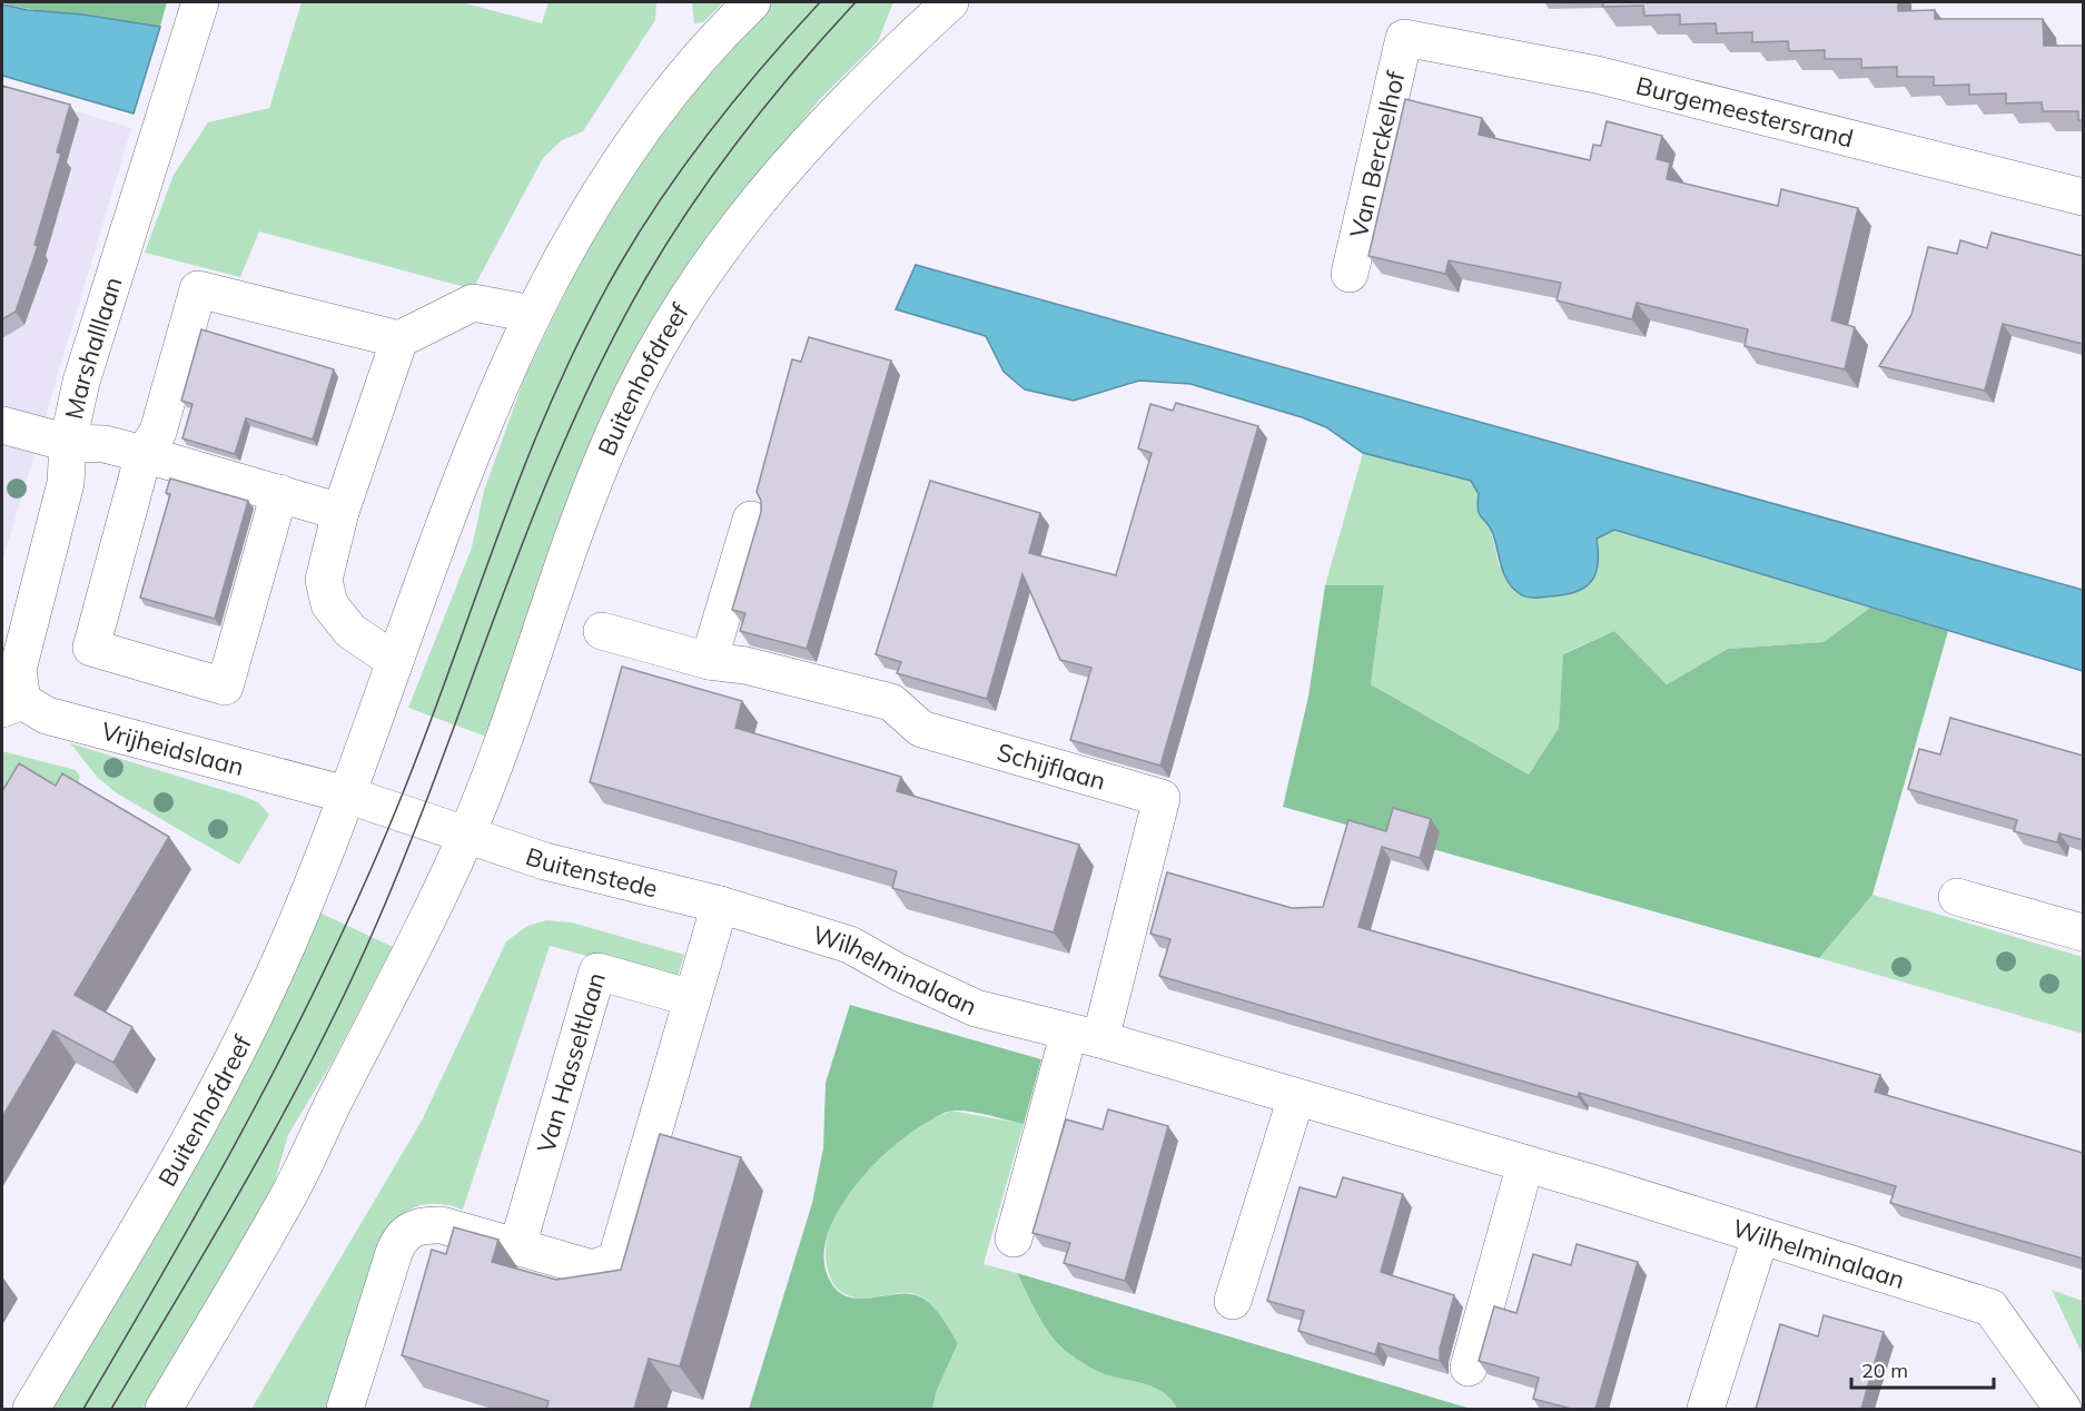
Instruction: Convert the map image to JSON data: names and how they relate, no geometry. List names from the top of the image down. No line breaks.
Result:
{"streets":{"street":["Burgemeestersrand","Van Berckelhof","Marshalllaan","Buitenhofdreef","Vrijheidslaan","Schijflaan","Buitenstede","Wilhelminalaan","Van Hasseltlaan"]},"crossings":[["Burgemeestersrand","Van Berckelhof"],["Marshalllaan","Vrijheidslaan"],["Buitenhofdreef","Vrijheidslaan"],["Buitenhofdreef","Buitenstede"],["Schijflaan","Wilhelminalaan"],["Buitenstede","Wilhelminalaan"]],"scale_bar":"20 m"}
